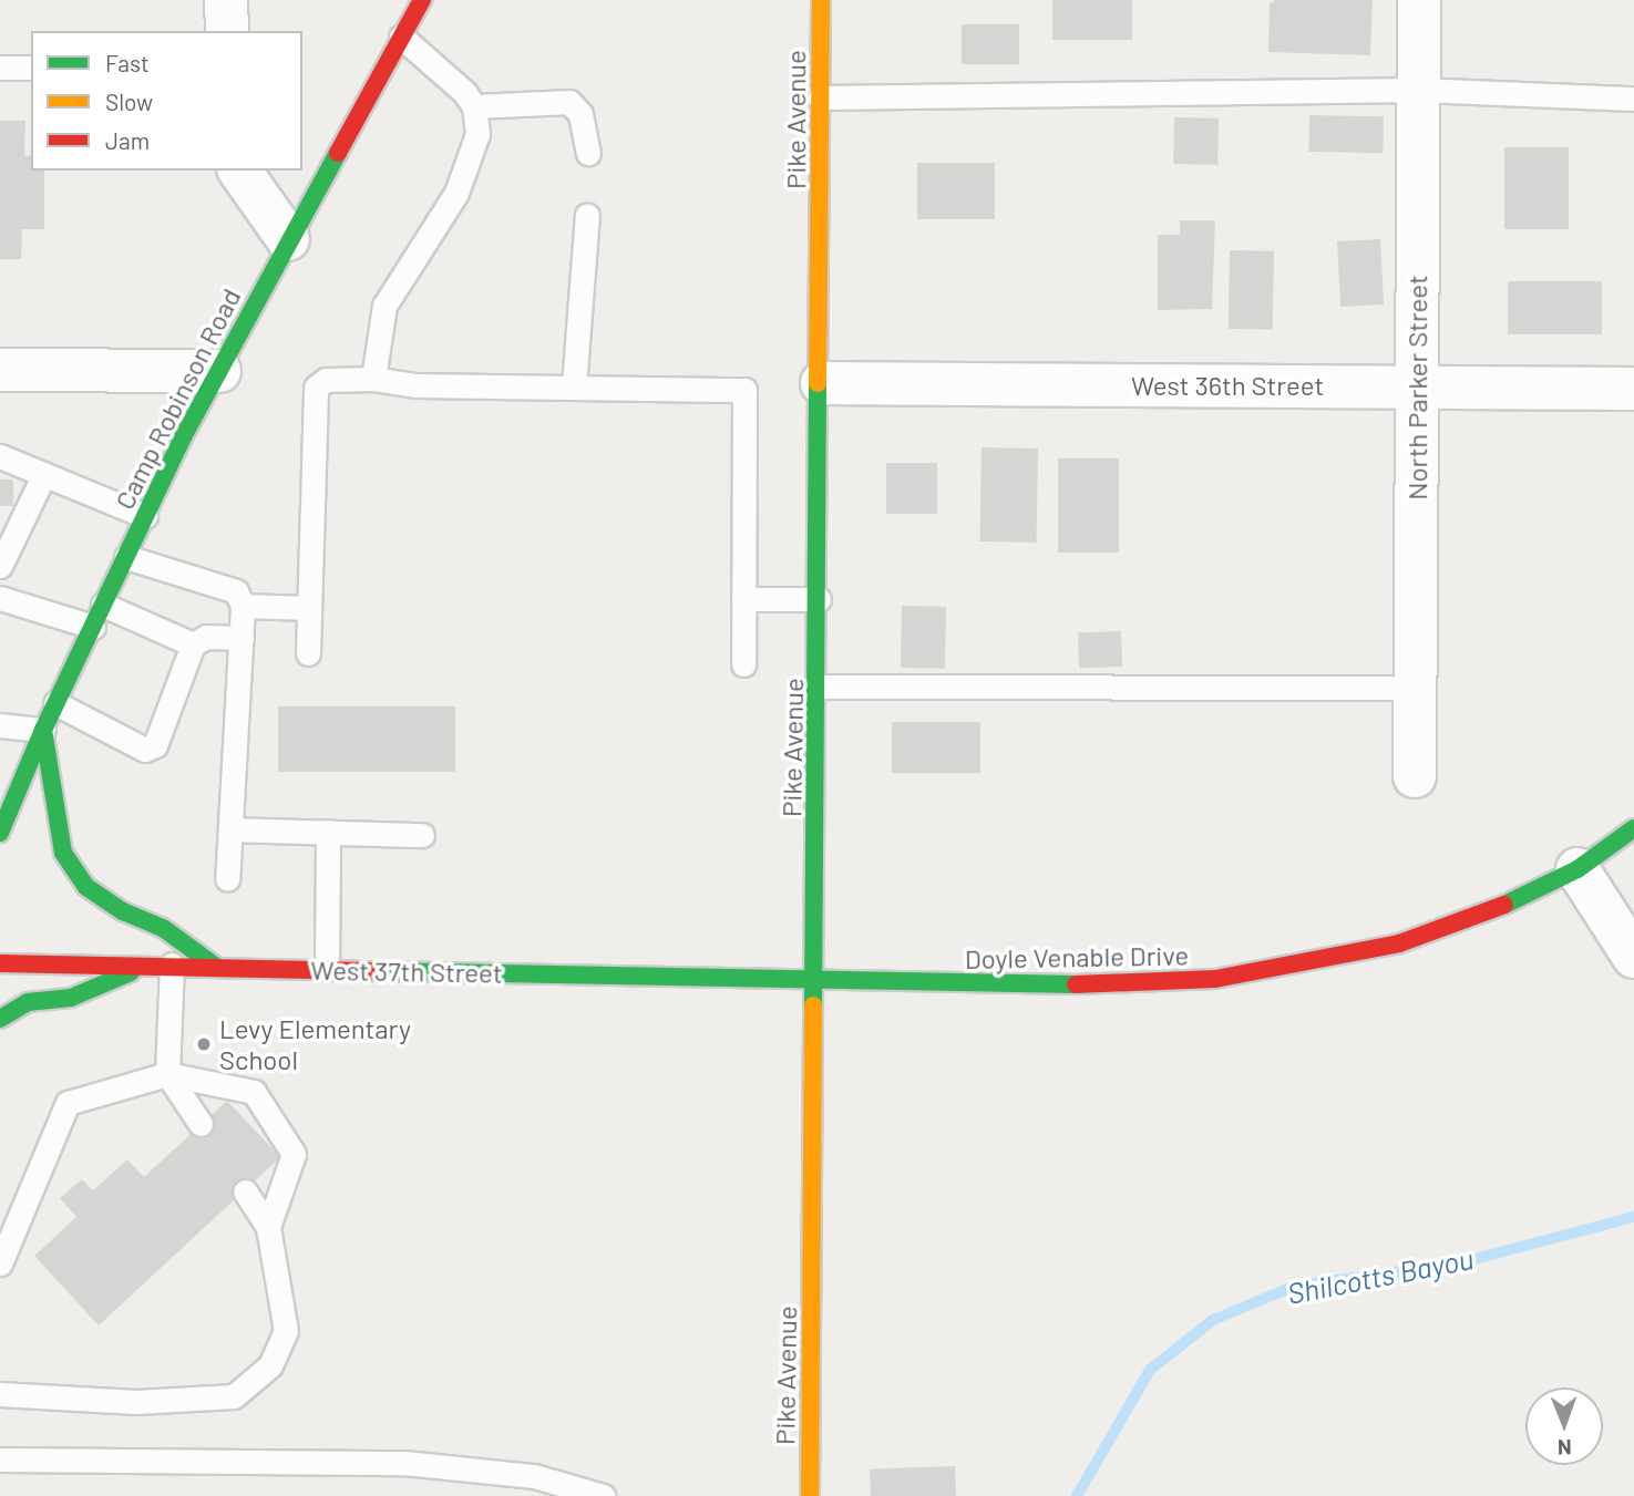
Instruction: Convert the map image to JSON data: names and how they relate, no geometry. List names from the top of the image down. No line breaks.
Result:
{"streets":{"main road":["Pike Avenue","Camp Robinson Road","Doyle Venable Drive","West 37th Street"],"street":["West 36th Street","North Parker Street"]},"crossings":[["Pike Avenue","West 36th Street"],["Pike Avenue","Doyle Venable Drive"],["Pike Avenue","West 37th Street"],["West 36th Street","North Parker Street"],["Doyle Venable Drive","West 37th Street"]],"water":["Shilcotts Bayou"],"places":["Levy Elementary School"],"legend":["Fast","Slow","Jam"],"north":"bottom"}
